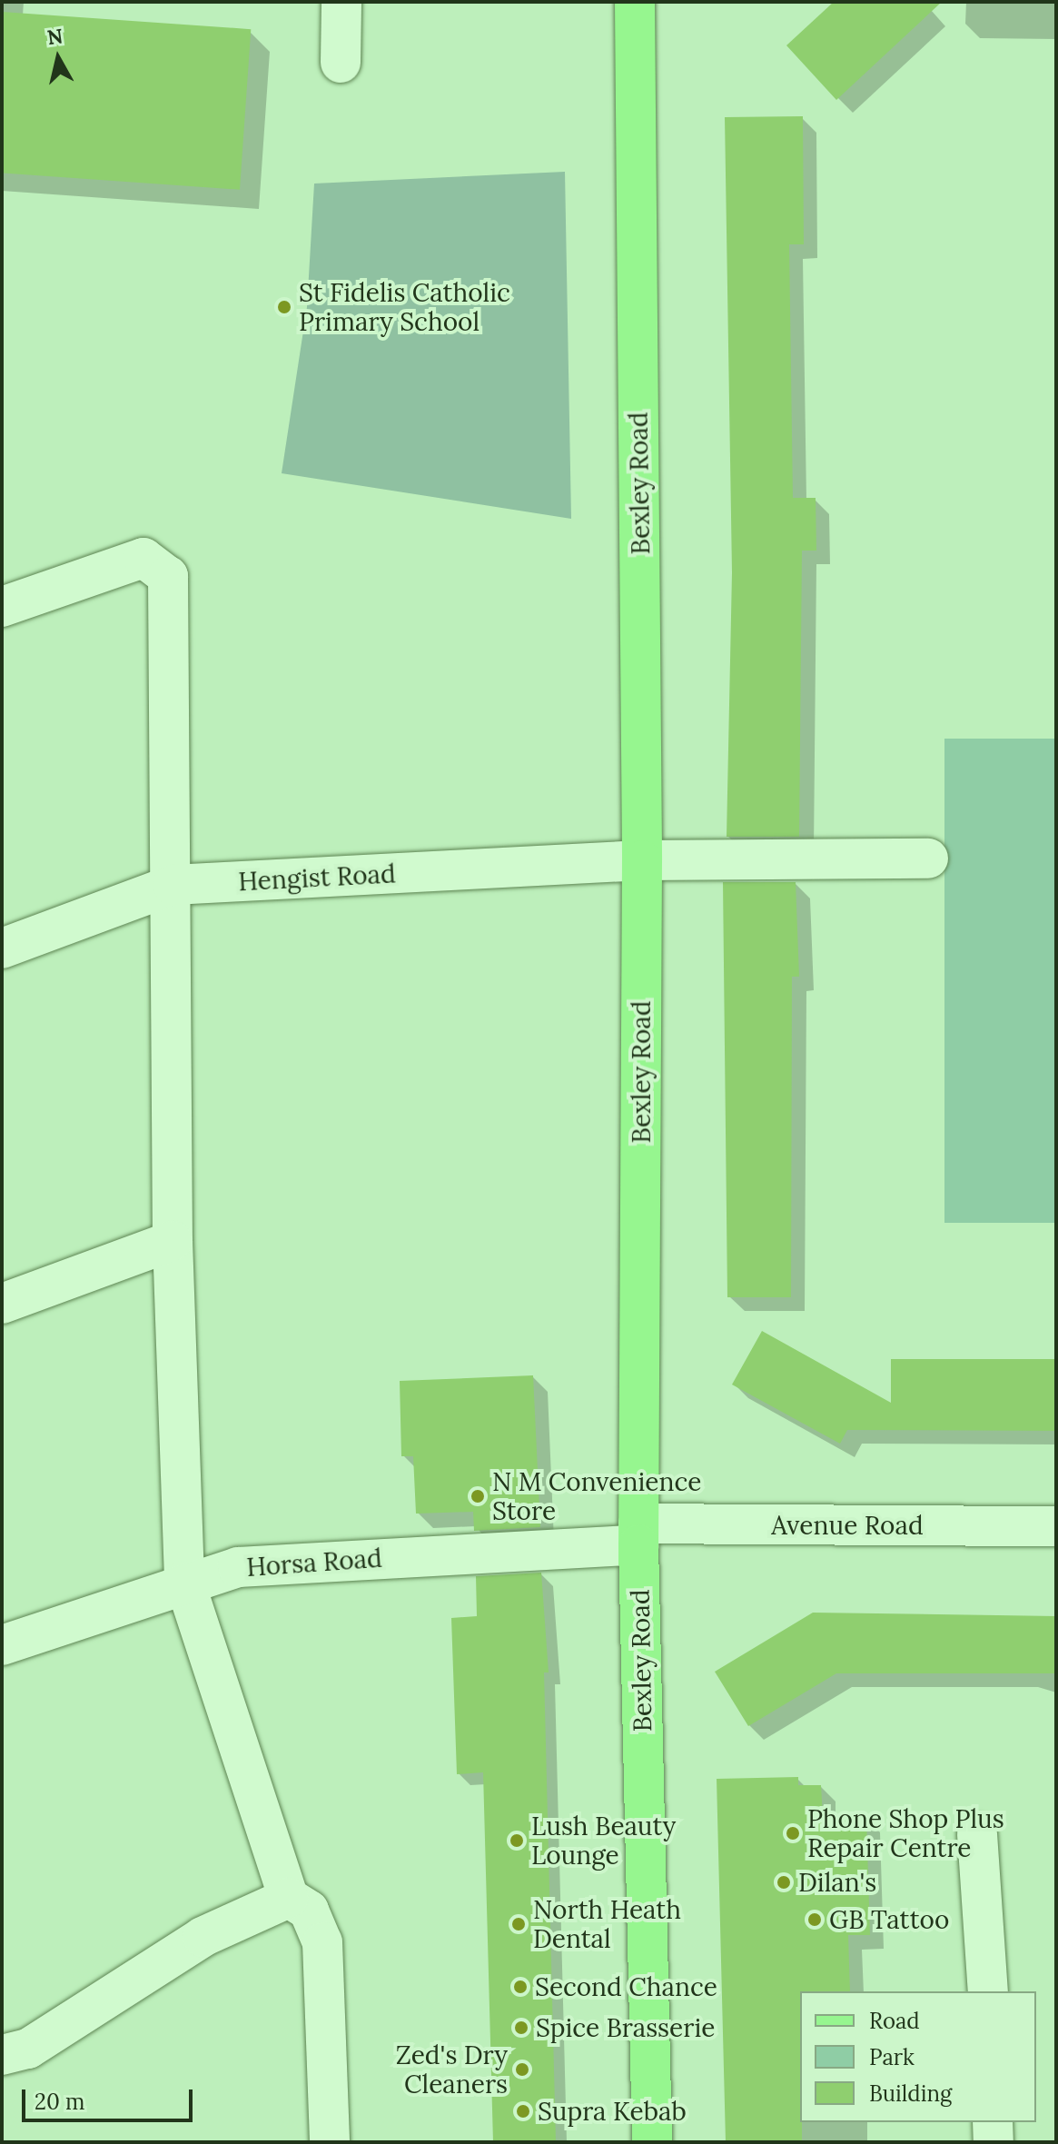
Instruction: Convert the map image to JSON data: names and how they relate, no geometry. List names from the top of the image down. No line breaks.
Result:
{"streets":{"main road":["Bexley Road"],"street":["Hengist Road","Avenue Road","Horsa Road"]},"crossings":[["Bexley Road","Hengist Road"],["Bexley Road","Avenue Road"],["Bexley Road","Horsa Road"],["Avenue Road","Horsa Road"]],"places":["St Fidelis Catholic Primary School","N M Convenience Store","Phone Shop Plus Repair Centre","Lush Beauty Lounge","Dilan's","GB Tattoo","North Heath Dental","Second Chance","Spice Brasserie","Zed's Dry Cleaners","Supra Kebab"],"legend":["Road","Park","Building"],"scale_bar":"20 m","north":"top"}
